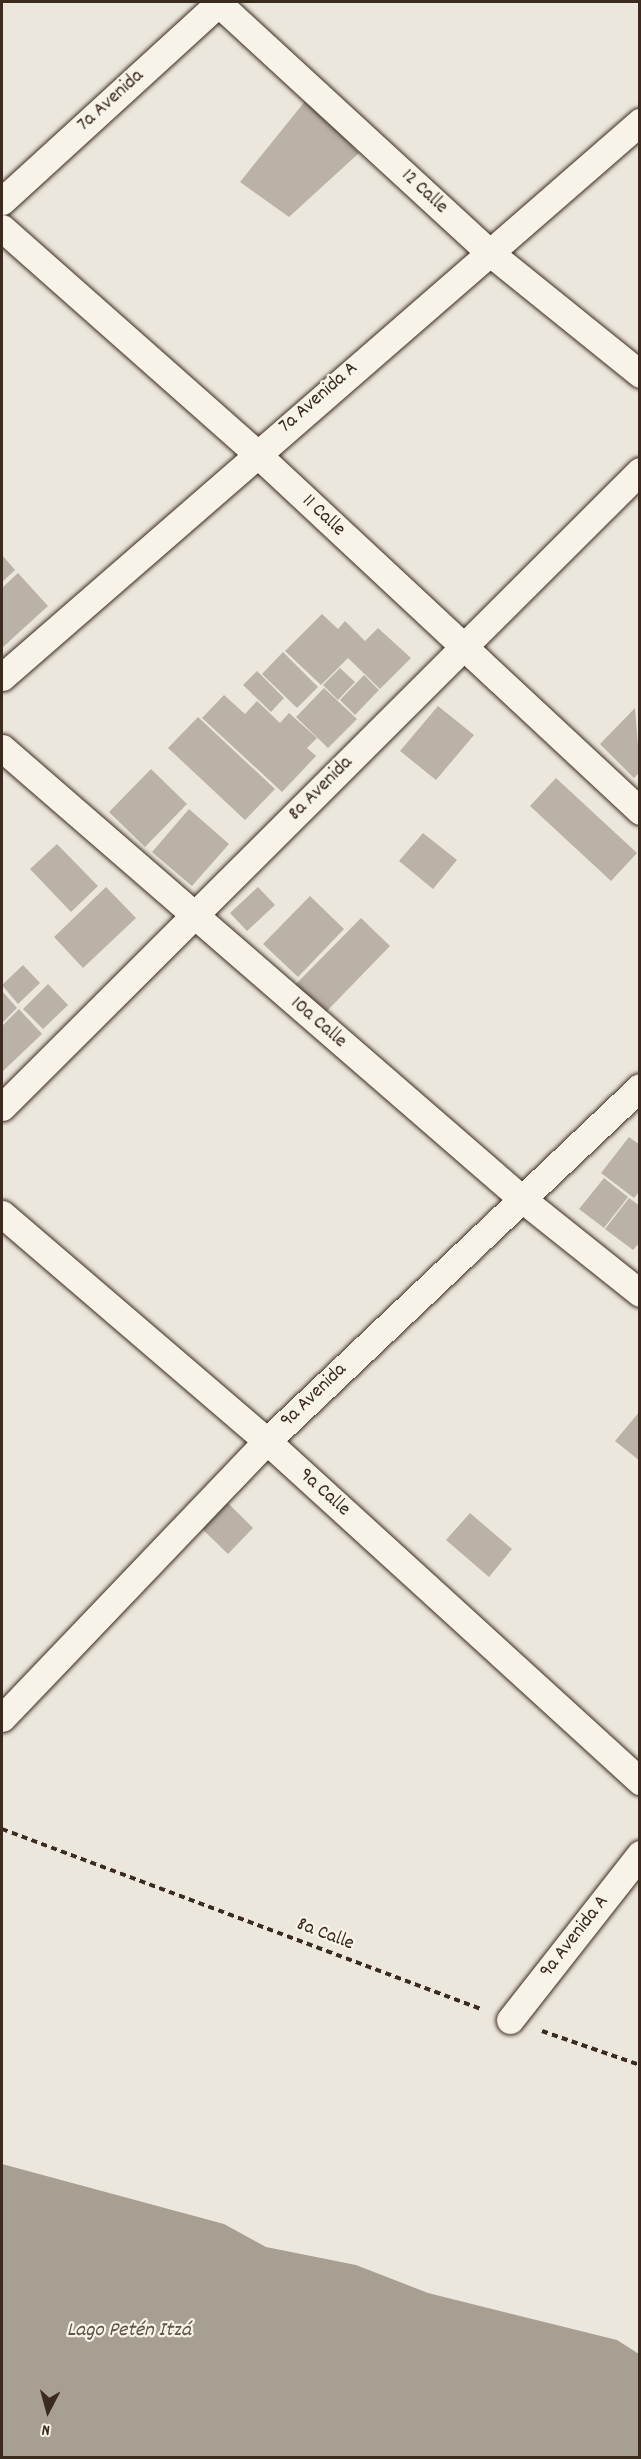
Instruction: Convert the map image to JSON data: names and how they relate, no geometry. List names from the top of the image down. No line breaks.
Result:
{"streets":{"street":["7a Avenida","12 Calle","7a Avenida A","11 Calle","8a Avenida","10a Calle","9a Avenida","9a Calle","9a Avenida A"],"path":["8a Calle"]},"crossings":[["7a Avenida","12 Calle"],["12 Calle","7a Avenida A"],["7a Avenida A","11 Calle"],["11 Calle","8a Avenida"],["8a Avenida","10a Calle"],["10a Calle","9a Avenida"],["9a Avenida","9a Calle"],["8a Calle","9a Avenida A"]],"water":["Lago Petén Itzá"],"north":"bottom"}
